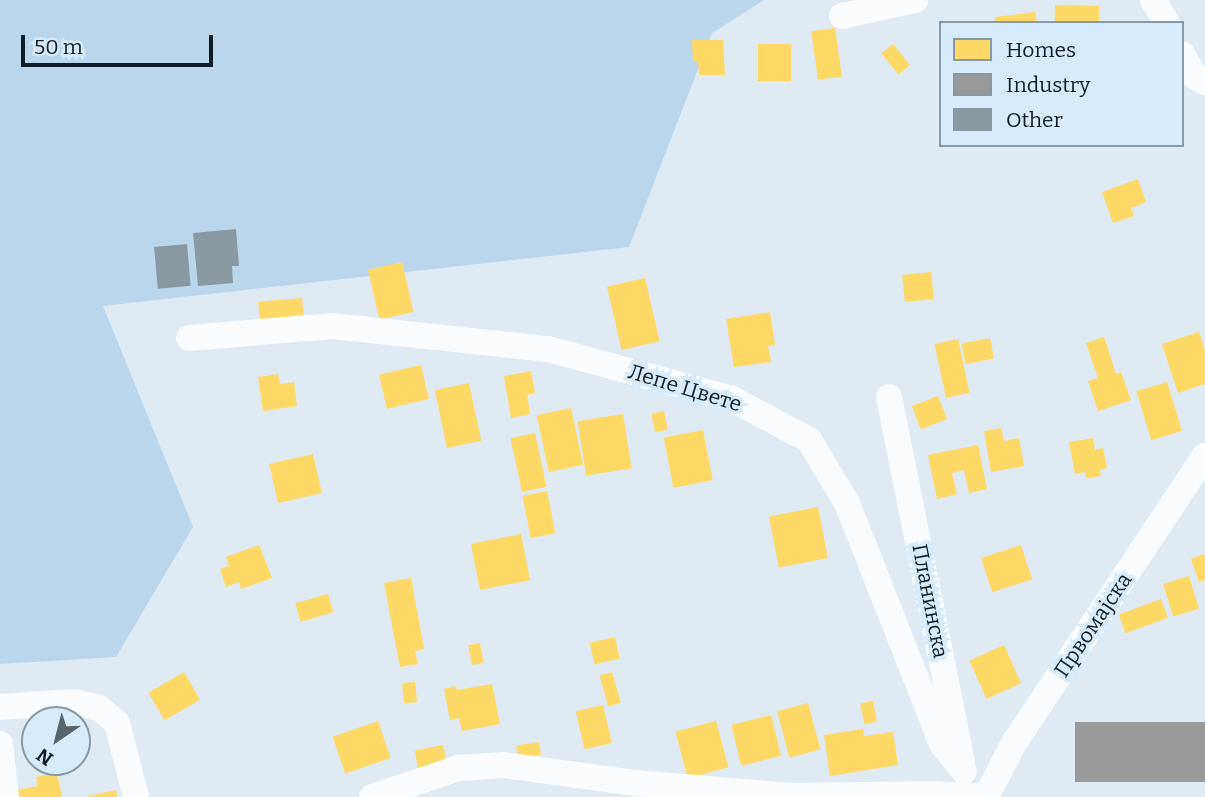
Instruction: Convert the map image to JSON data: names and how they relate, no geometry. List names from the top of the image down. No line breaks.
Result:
{"streets":{"street":["Лепе Цвете","Планинска","Првомајска"]},"crossings":[["Лепе Цвете","Планинска"],["Планинска","Првомајска"]],"legend":["Homes","Industry","Other"],"scale_bar":"50 m","north":"bottom left"}
